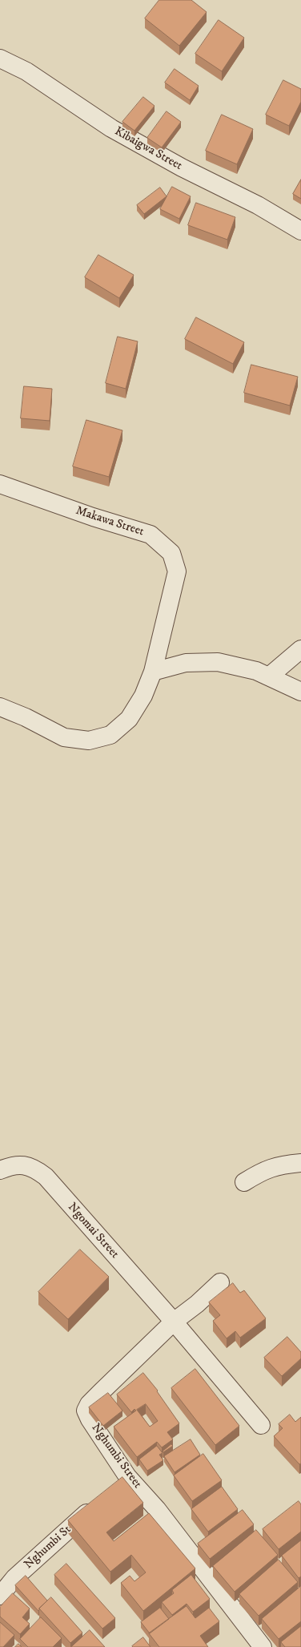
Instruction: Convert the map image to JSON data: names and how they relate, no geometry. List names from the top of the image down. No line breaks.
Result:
{"streets":{"street":["Kibaigwa Street","Makawa Street","Ngomai Street","Nghumbi Street","Nghumbi St"]},"crossings":[["Ngomai Street","Nghumbi Street"]]}
